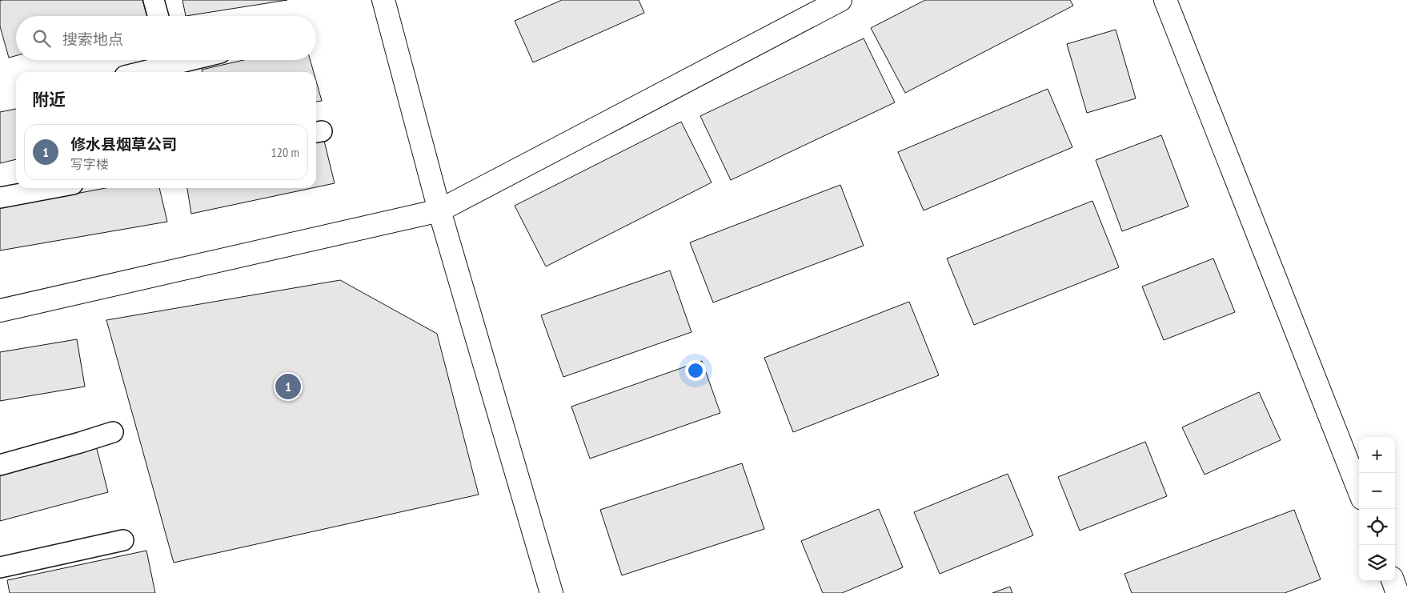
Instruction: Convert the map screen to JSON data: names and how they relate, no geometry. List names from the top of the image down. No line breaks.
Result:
{"page":{"search":"搜索地点","heading":"附近","list":[{"mark":"1","name":"修水县烟草公司","note":"写字楼","value":"120 m"}],"pins":"1","map_buttons":["+","−"]}}
